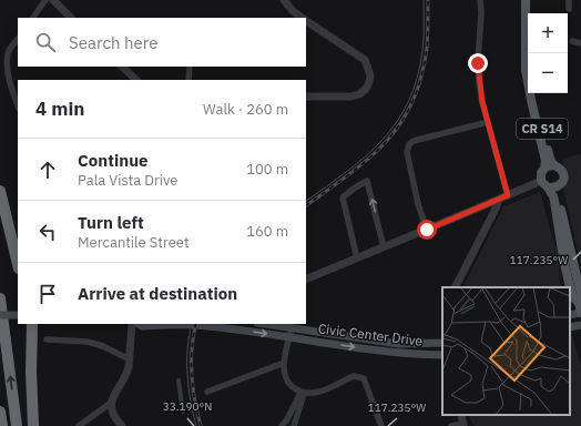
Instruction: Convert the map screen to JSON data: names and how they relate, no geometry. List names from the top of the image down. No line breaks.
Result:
{"streets":{"main road":["CR S14","Civic Center Drive"]},"page":{"map_buttons":["+","−"],"search":"Search here","heading":["4 min","Walk · 260 m"],"list":[["Continue","Pala Vista Drive","100 m"],["Turn left","Mercantile Street","160 m"],"Arrive at destination"]},"coordinates":["117.235°W","33.190°N"]}
